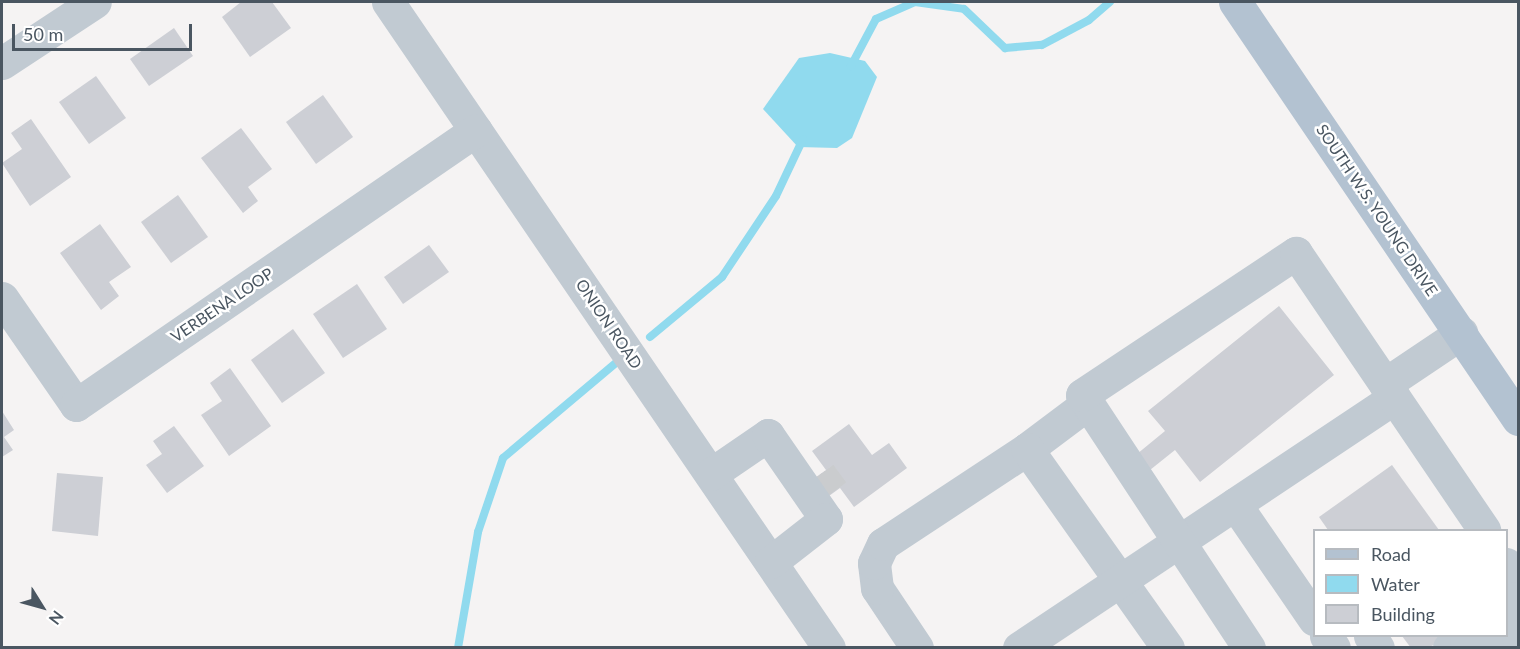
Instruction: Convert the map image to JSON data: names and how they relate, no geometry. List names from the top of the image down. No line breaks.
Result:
{"streets":{"main road":["SOUTH W.S. YOUNG DRIVE"],"street":["VERBENA LOOP","ONION ROAD"]},"crossings":[["VERBENA LOOP","ONION ROAD"]],"legend":["Road","Water","Building"],"scale_bar":"50 m","north":"bottom right"}
